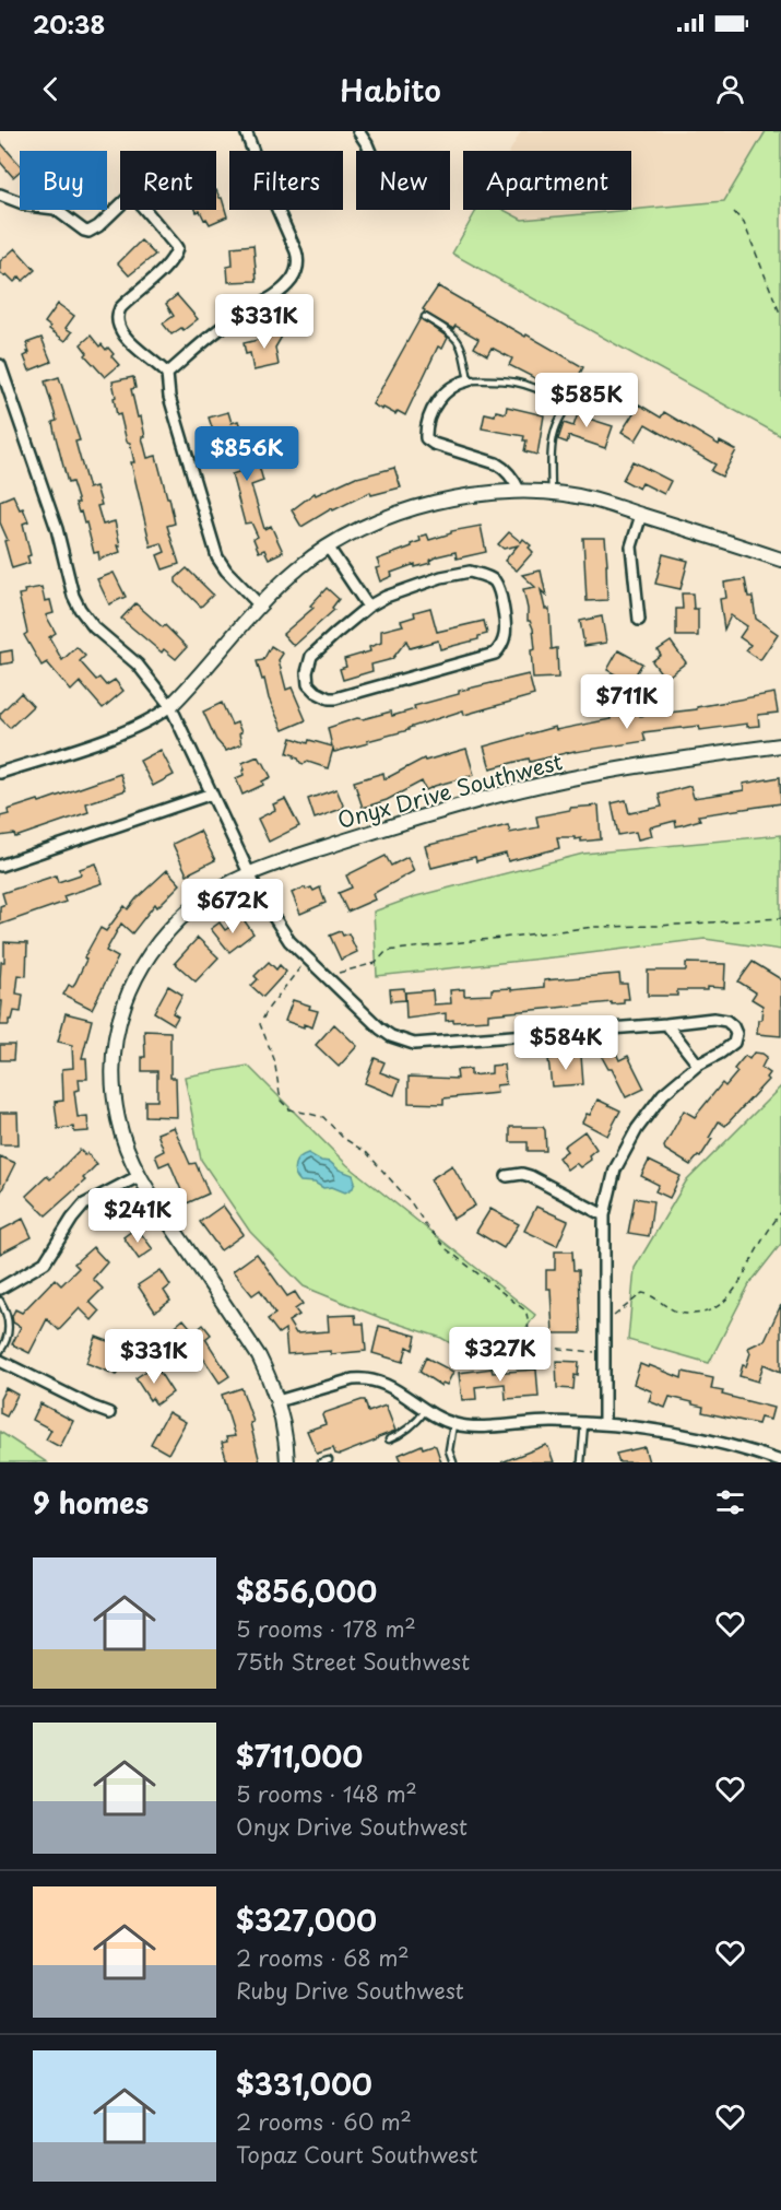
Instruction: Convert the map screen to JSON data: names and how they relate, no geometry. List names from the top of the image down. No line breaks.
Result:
{"streets":{"street":["Onyx Drive Southwest"]},"page":{"status":"20:38","header":"Habito","chip":["Buy","Rent","Filters","New","Apartment"],"price":["$331K","$585K","$856K","$711K","$672K","$584K","$241K","$327K","$331K"],"heading":"9 homes","list":[{"name":"$856,000","note":"5 rooms · 178 m² · 75th Street Southwest"},{"name":"$711,000","note":"5 rooms · 148 m² · Onyx Drive Southwest"},{"name":"$327,000","note":"2 rooms · 68 m² · Ruby Drive Southwest"},{"name":"$331,000","note":"2 rooms · 60 m² · Topaz Court Southwest"}]}}
